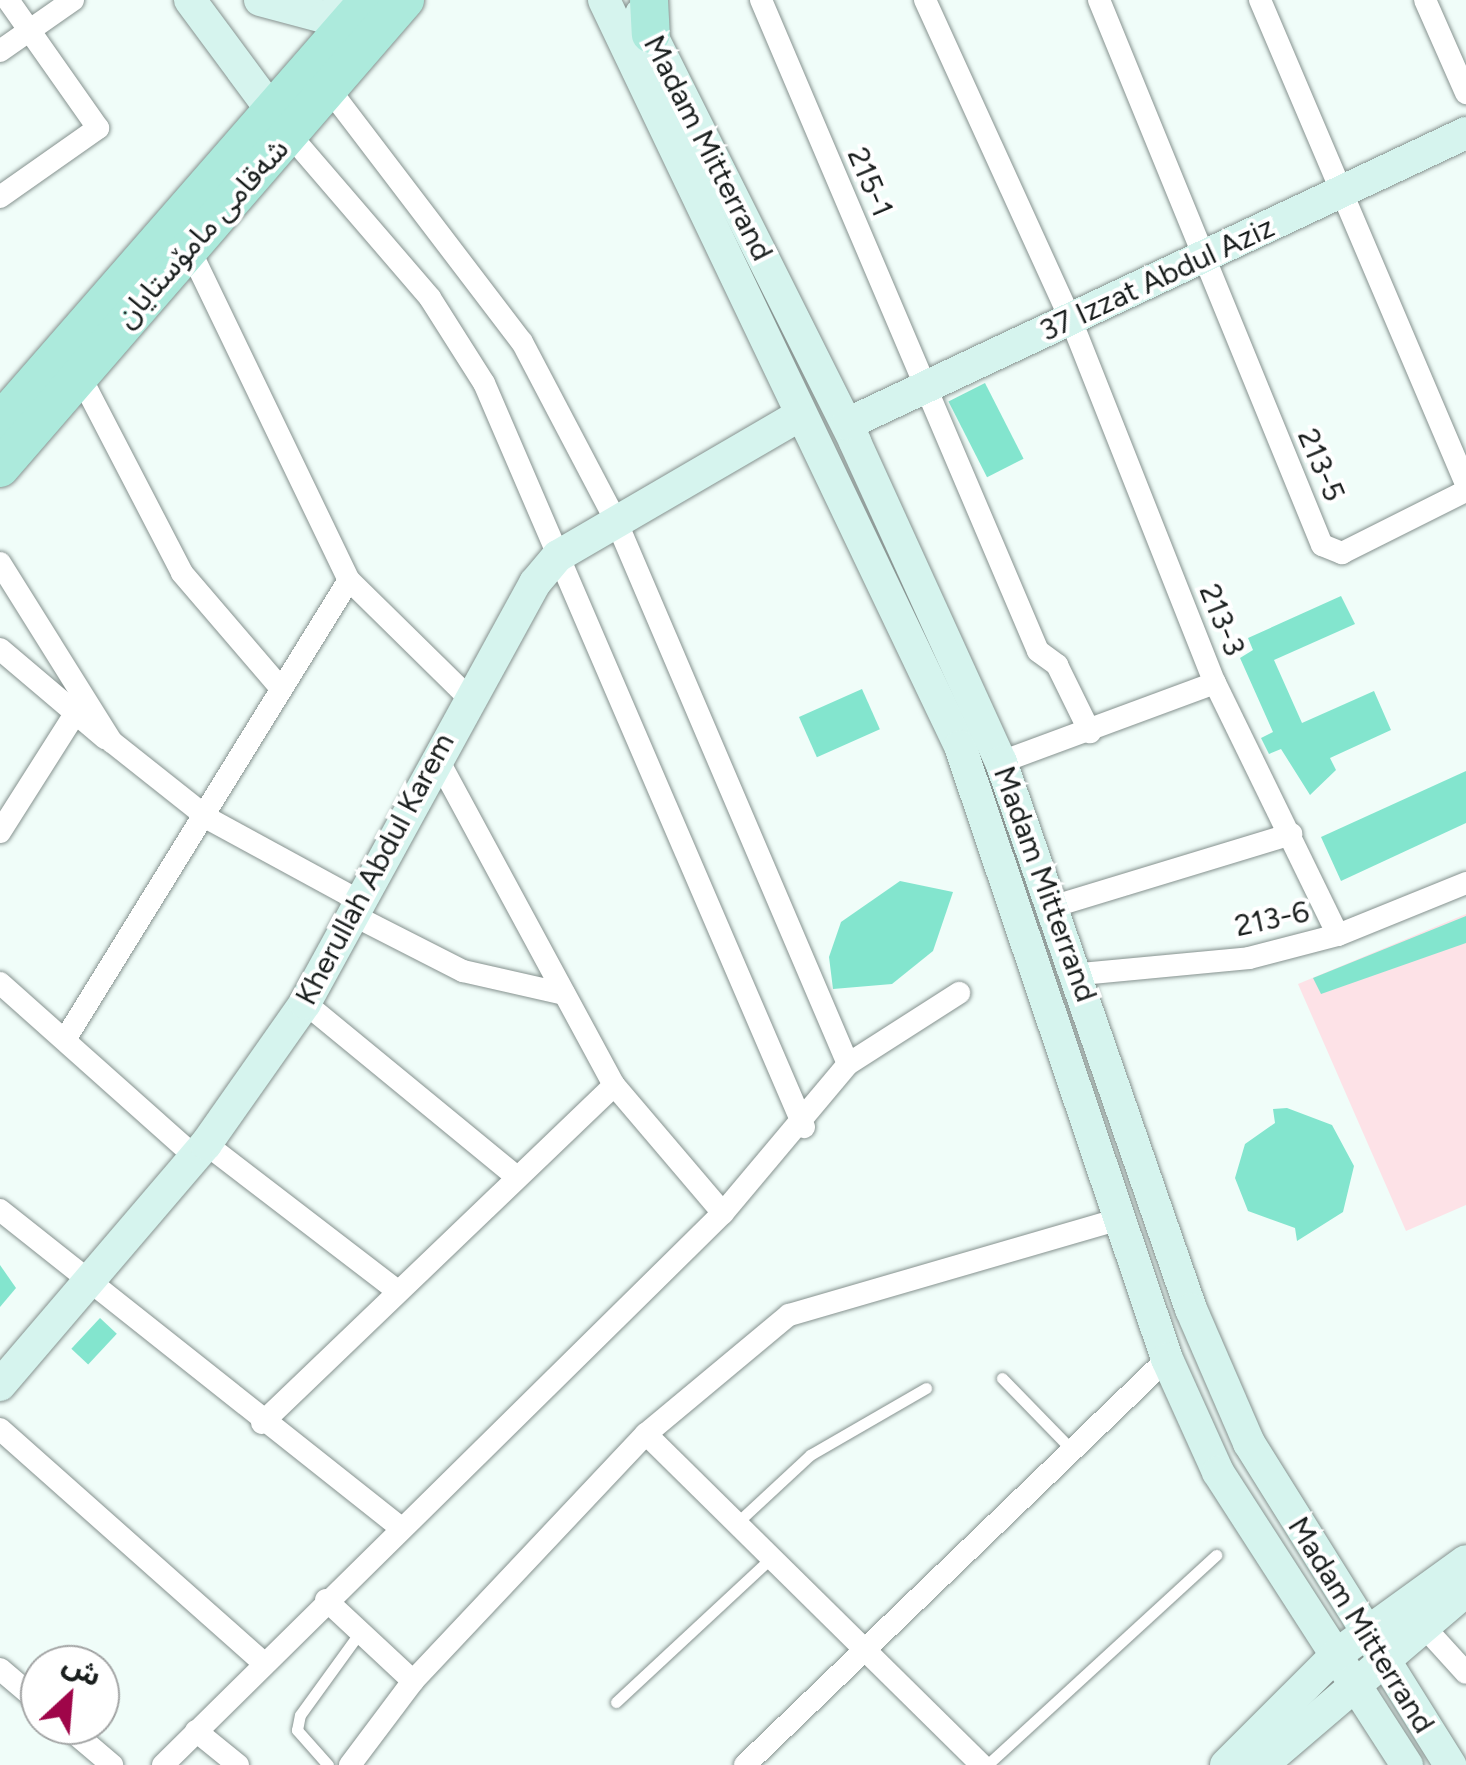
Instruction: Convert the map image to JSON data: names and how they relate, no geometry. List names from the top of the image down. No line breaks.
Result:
{"streets":{"main road":["Madam Mitterrand","شەقامی مامۆستایان","37 Izzat Abdul Aziz","Kherullah Abdul Karem"],"street":["215-1","213-5","213-3","213-6"]},"crossings":[["Madam Mitterrand","37 Izzat Abdul Aziz"],["Madam Mitterrand","Kherullah Abdul Karem"],["Madam Mitterrand","213-6"],["215-1","37 Izzat Abdul Aziz"],["37 Izzat Abdul Aziz","213-5"],["37 Izzat Abdul Aziz","213-3"],["213-3","213-6"]],"north":"top right"}
